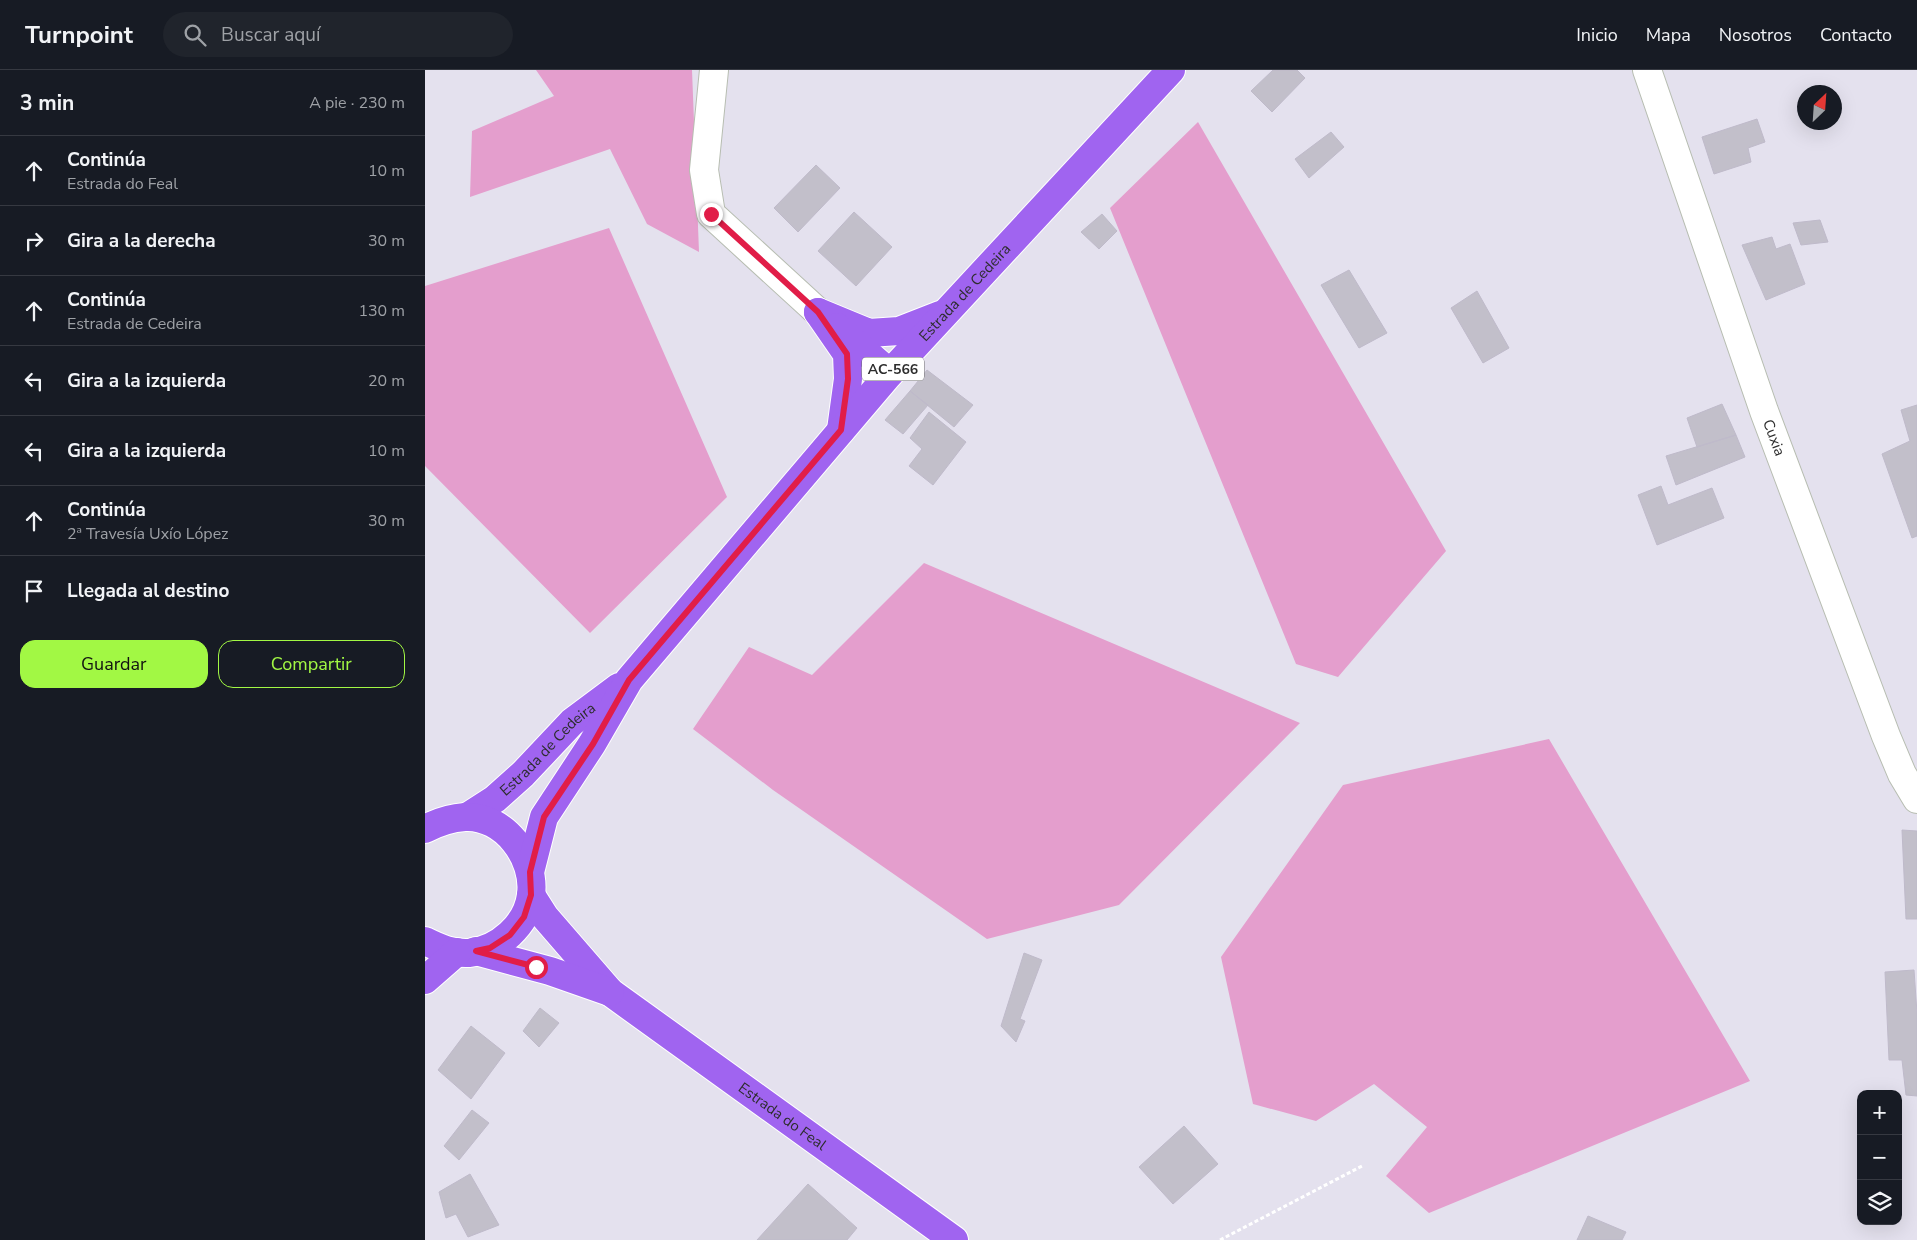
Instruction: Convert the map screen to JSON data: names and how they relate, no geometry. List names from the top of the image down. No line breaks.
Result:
{"streets":{"main road":["Estrada de Cedeira","AC-566","Estrada do Feal"],"street":["Cuxia"]},"crossings":[["Estrada de Cedeira","Estrada do Feal"]],"north":"top right","page":{"header":"Turnpoint","search":"Buscar aquí","nav":["Inicio","Mapa","Nosotros","Contacto"],"heading":["3 min","A pie · 230 m"],"list":[["Continúa","Estrada do Feal","10 m"],["Gira a la derecha","30 m"],["Continúa","Estrada de Cedeira","130 m"],["Gira a la izquierda","20 m"],["Gira a la izquierda","10 m"],["Continúa","2ª Travesía Uxío López","30 m"],"Llegada al destino"],"buttons":["Guardar","Compartir"],"map_buttons":["+","−"]}}
